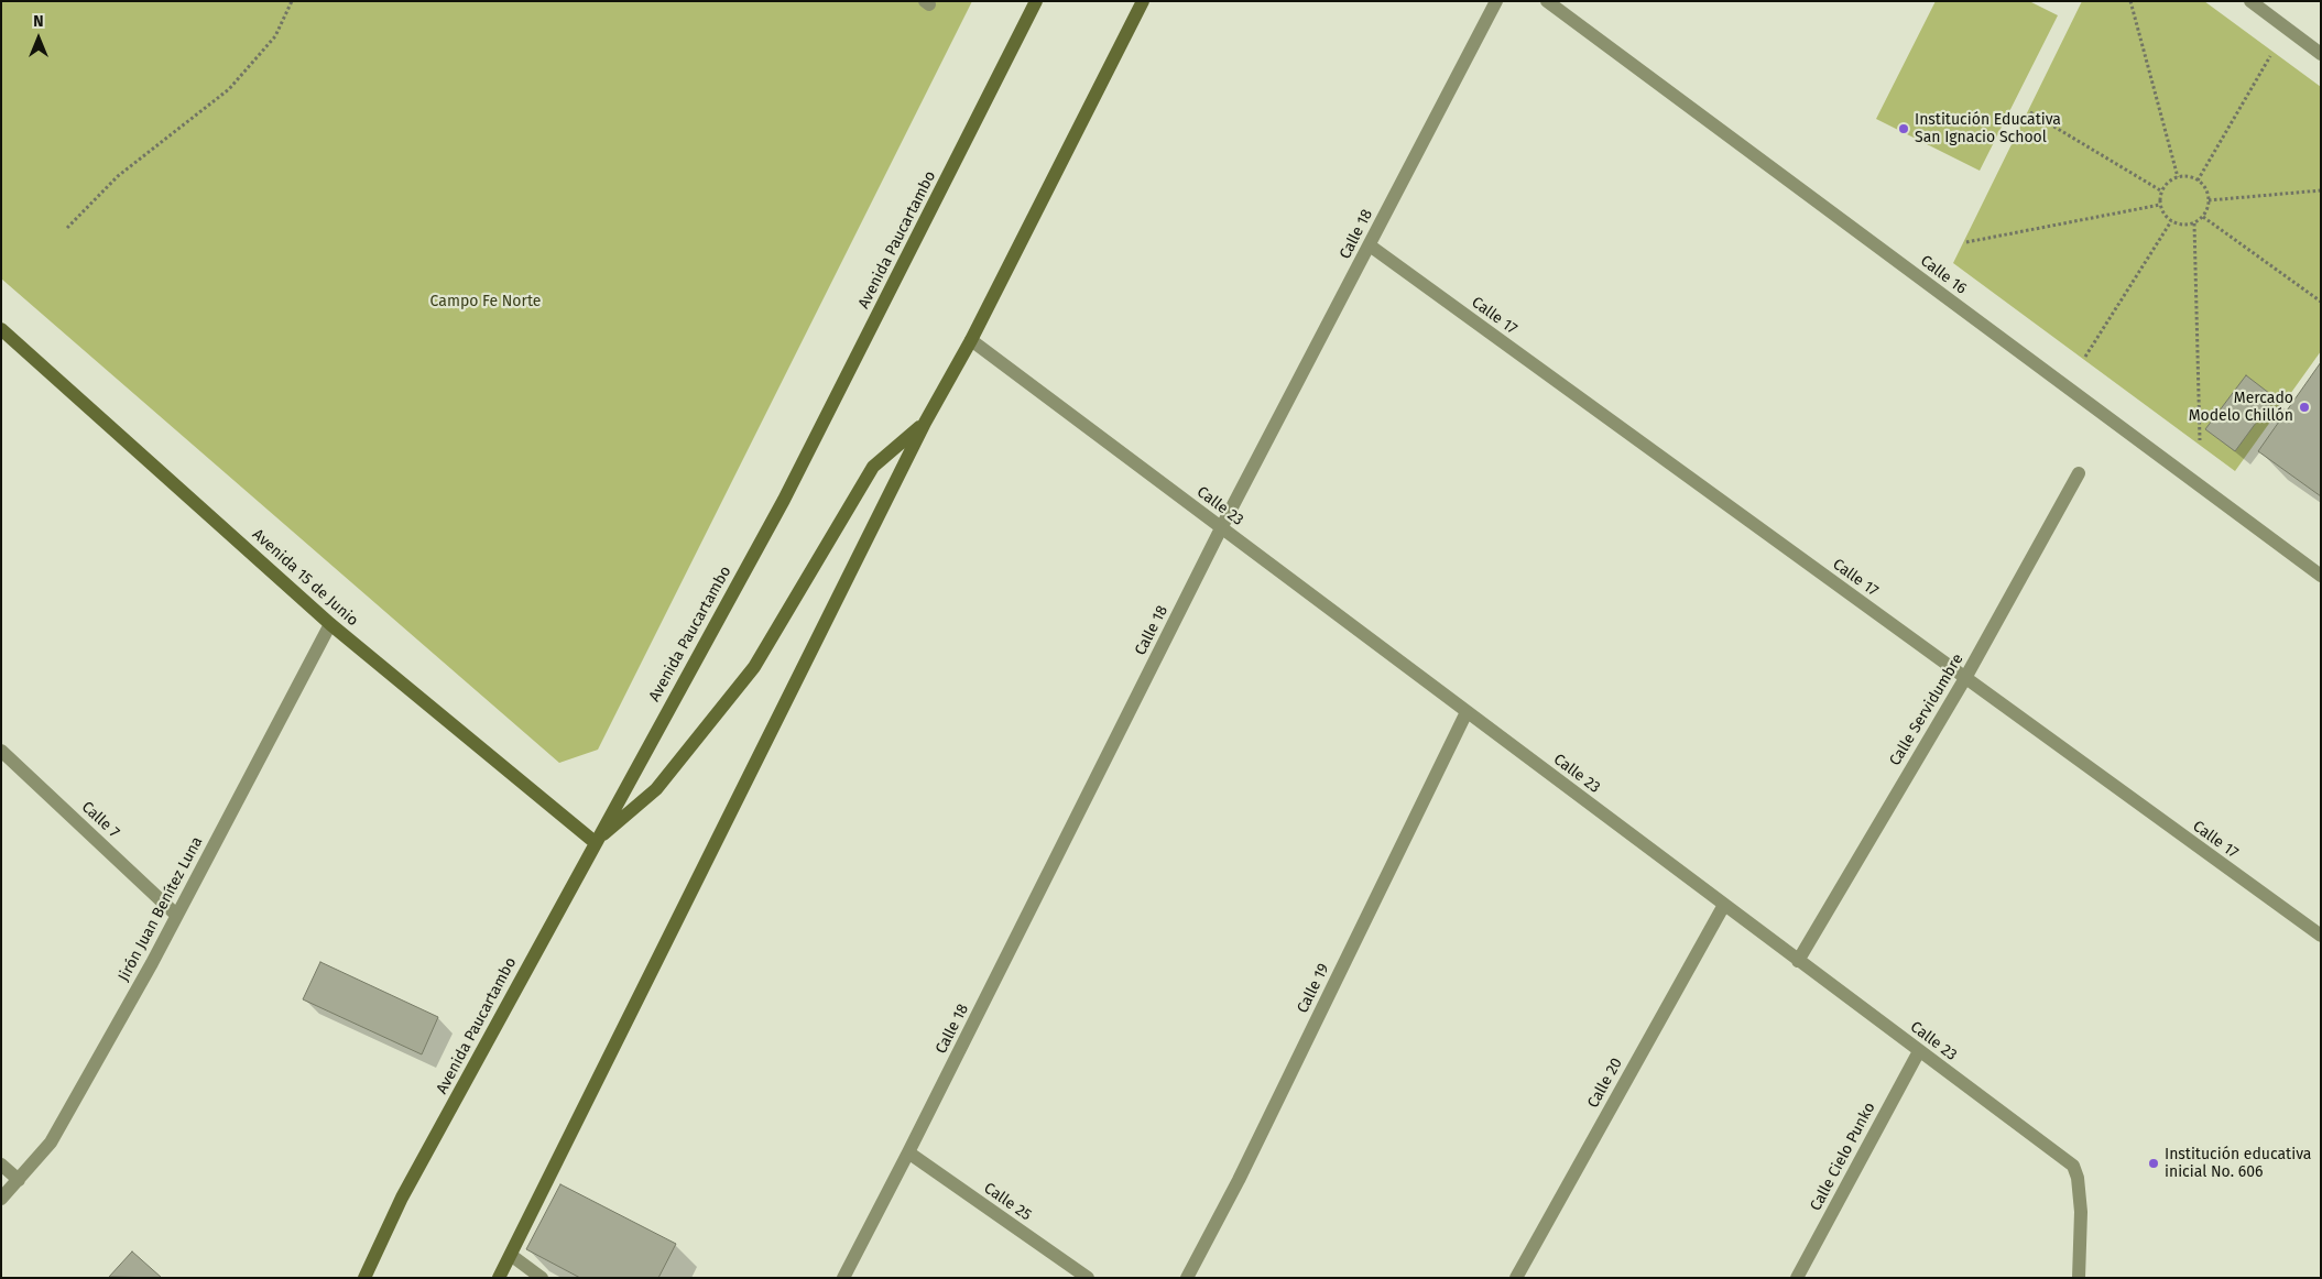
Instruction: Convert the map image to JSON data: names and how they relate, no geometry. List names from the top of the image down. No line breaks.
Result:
{"streets":{"main road":["Avenida Paucartambo","Avenida 15 de Junio"],"street":["Calle 18","Calle 16","Calle 17","Calle 23","Calle Servidumbre","Calle 7","Jirón Juan Benítez Luna","Calle 19","Calle 20","Calle Cielo Punko","Calle 25"]},"crossings":[["Calle 18","Calle 17"],["Calle 18","Calle 23"],["Calle 18","Calle 25"],["Avenida Paucartambo","Avenida 15 de Junio"],["Calle 17","Calle Servidumbre"],["Calle 23","Calle Servidumbre"],["Calle 23","Calle 19"],["Calle 23","Calle 20"],["Calle 23","Calle Cielo Punko"],["Avenida 15 de Junio","Jirón Juan Benítez Luna"],["Calle 7","Jirón Juan Benítez Luna"]],"parks":["Campo Fe Norte"],"places":["Institución Educativa San Ignacio School","Mercado Modelo Chillón","Institución educativa inicial No. 606"],"north":"top"}
